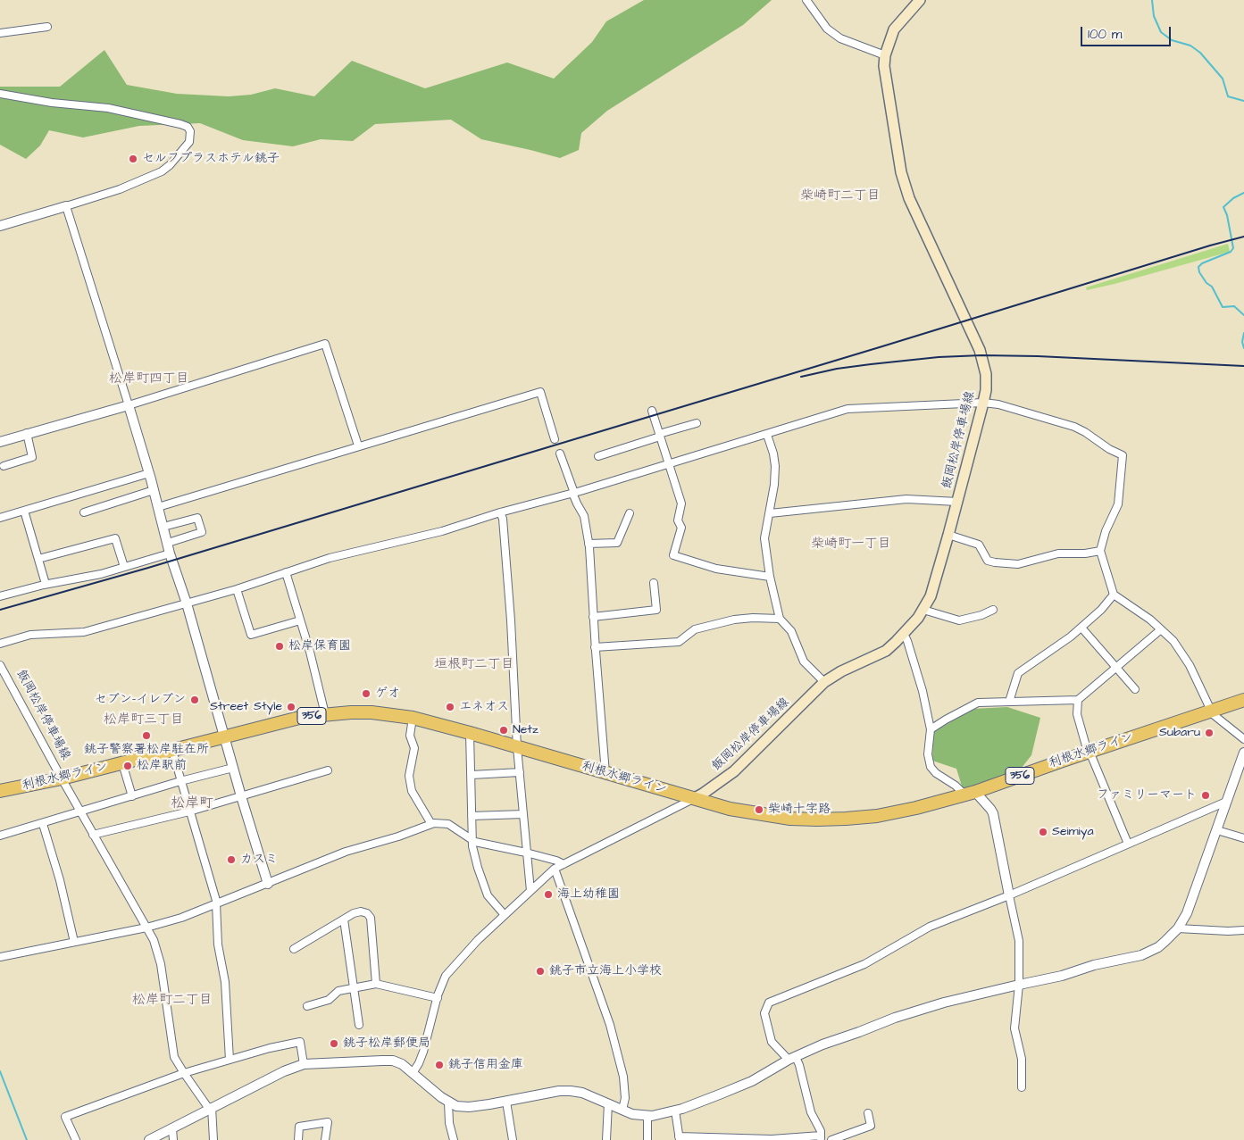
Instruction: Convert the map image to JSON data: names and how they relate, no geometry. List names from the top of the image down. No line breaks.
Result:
{"streets":{"highway":["356","利根水郷ライン"],"main road":["飯岡松岸停車場線"]},"crossings":[["飯岡松岸停車場線","利根水郷ライン"]],"districts":["柴崎町二丁目","松岸町四丁目","柴崎町一丁目","垣根町二丁目","松岸町三丁目","松岸町","松岸町二丁目"],"places":["セルフプラスホテル銚子","松岸保育園","ゲオ","セブン-イレブン","Street Style","エネオス","Netz","Subaru","銚子警察署松岸駐在所","松岸駅前","ファミリーマート","柴崎十字路","Seimiya","カスミ","海上幼稚園","銚子市立海上小学校","銚子松岸郵便局","銚子信用金庫"],"scale_bar":"100 m"}
